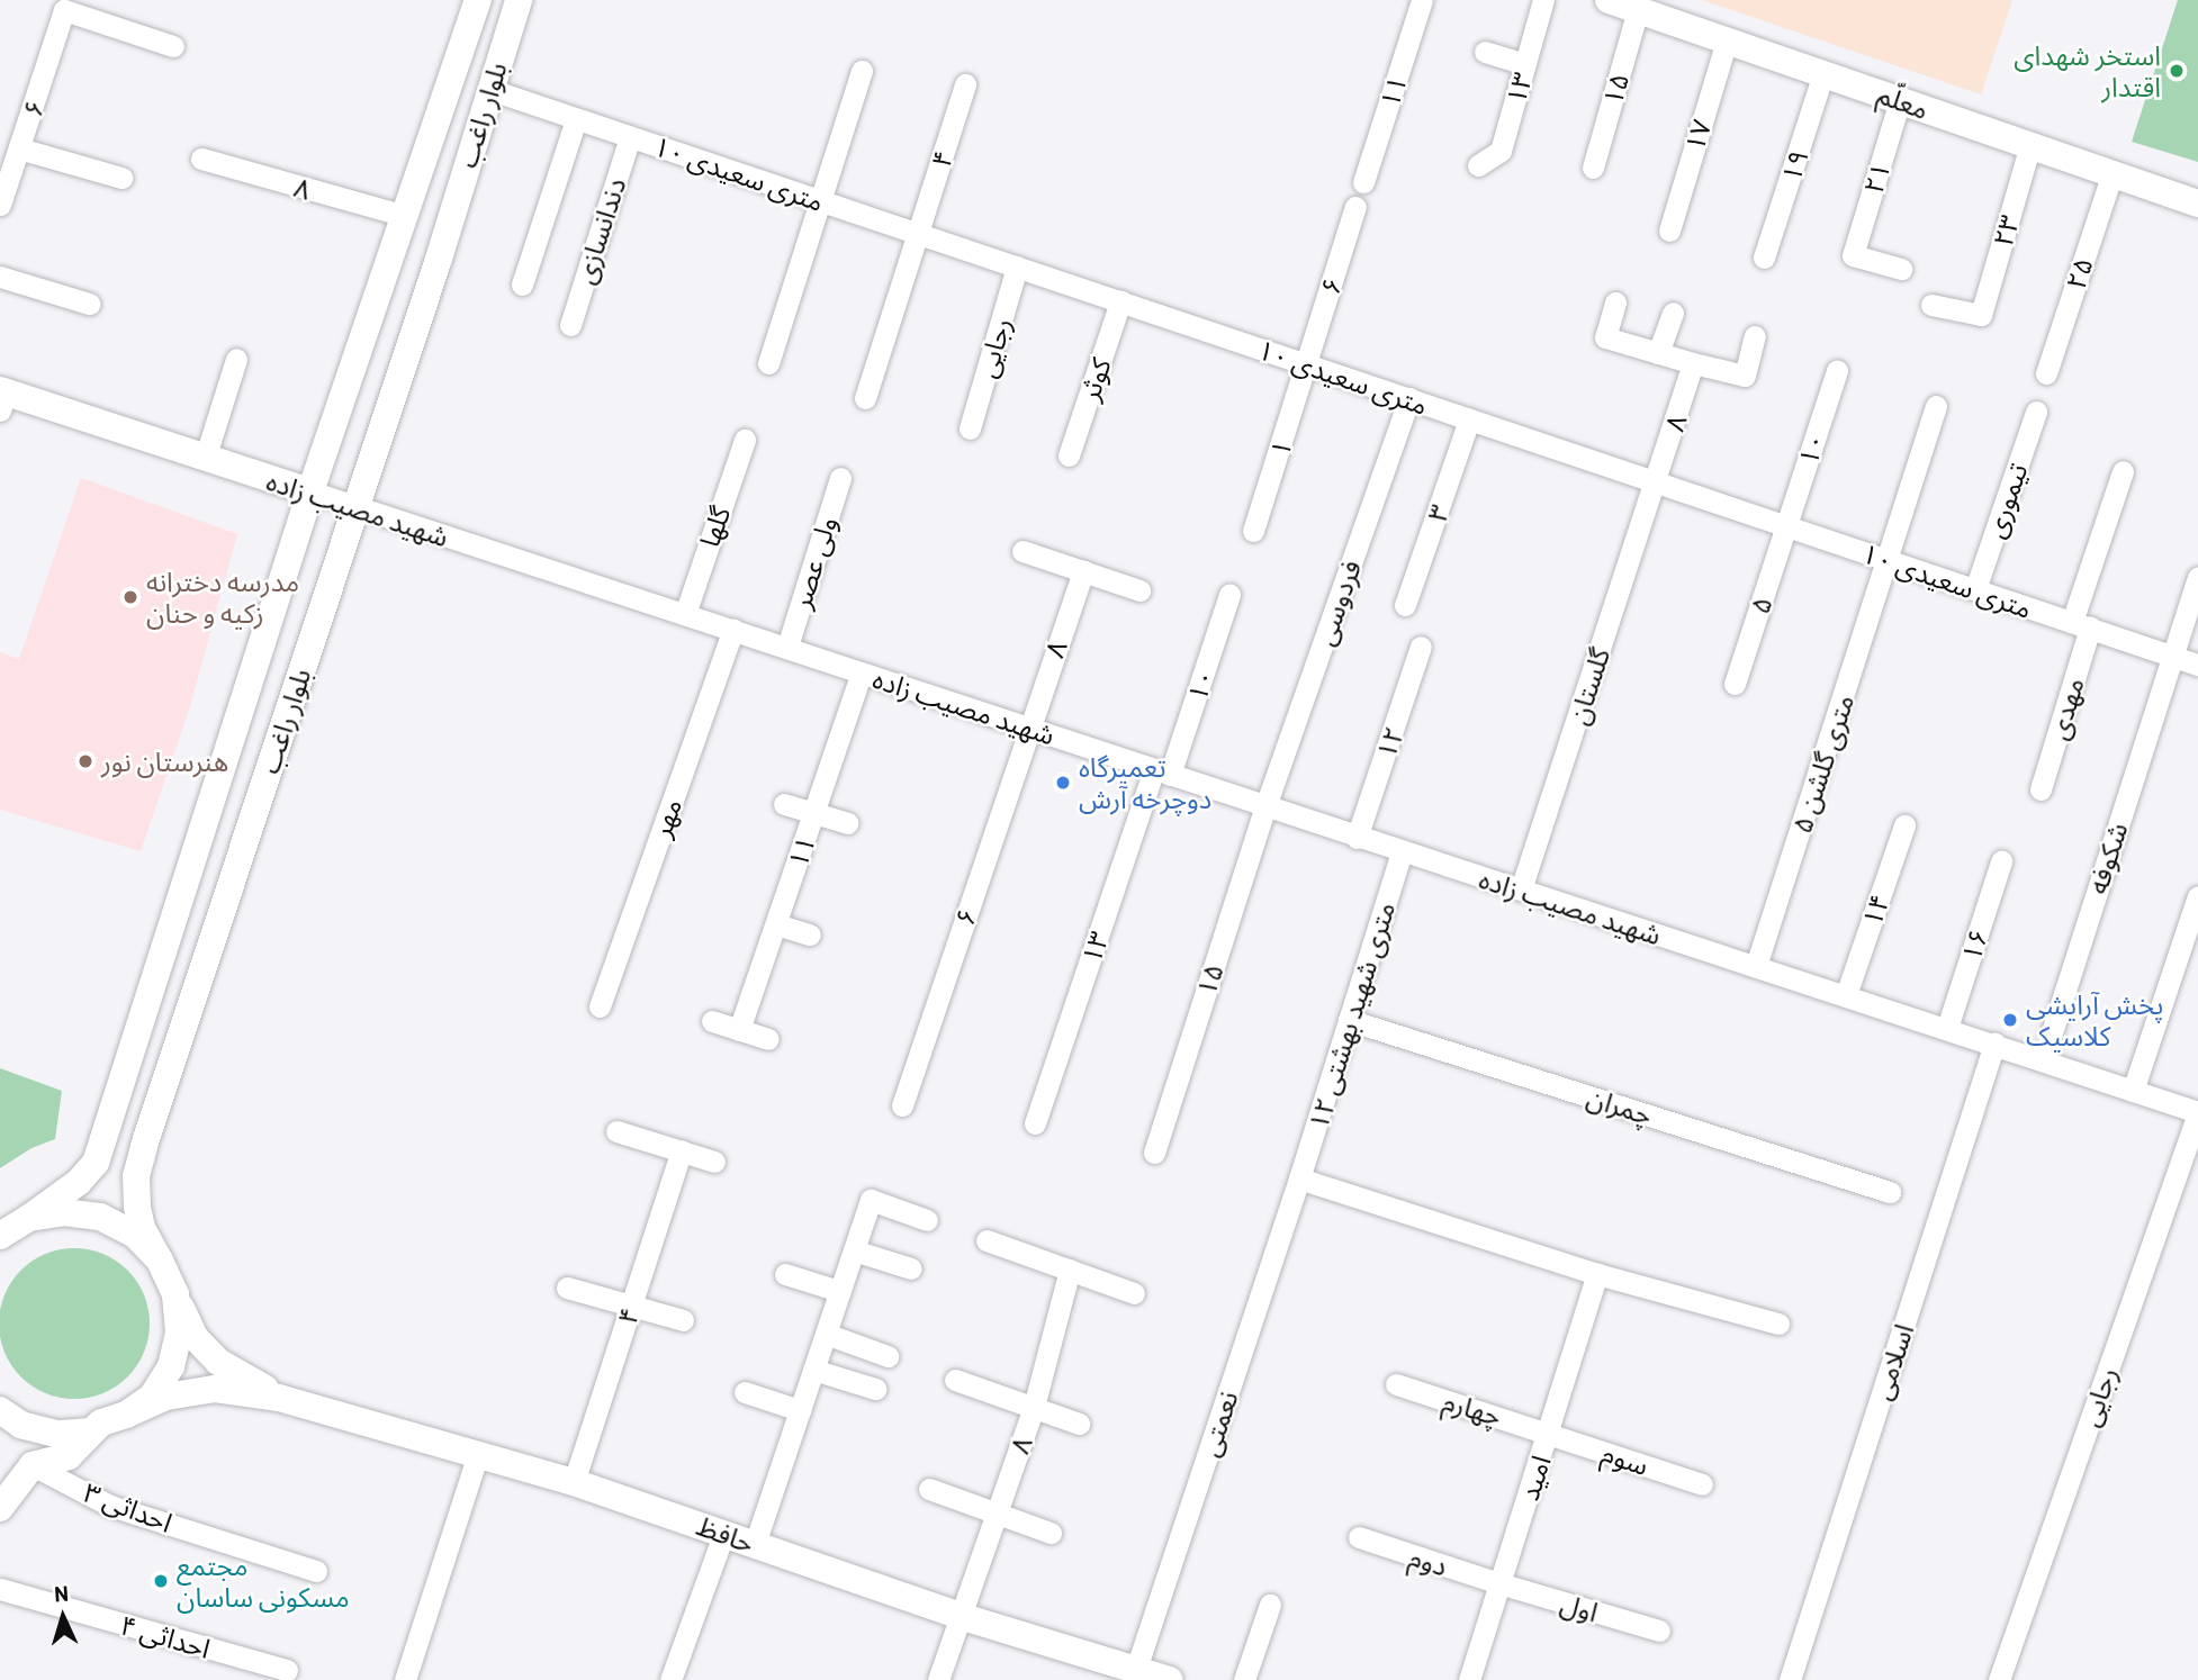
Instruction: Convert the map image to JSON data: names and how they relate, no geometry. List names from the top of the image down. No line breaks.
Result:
{"streets":{"street":["۱۳","۱۵","۱۱","معلّم","۶","بلوار راغب","۱۷","۴","۱۹","۱۰ متری سعیدی","۲۱","۸","دندانسازی","۲۳","۲۵","رجایی","کوثر","۱","۱۰","تیموری","شهید مصیب زاده","۳","گلها","ولی عصر","فردوسی","۵","گلستان","مهدی","۱۲","۵ متری گلشن","مهر","شکوفه","۱۴","۱۶","۱۲ متری شهید بهشتی","چمران","اسلامی","چهارم","نعمتی","سوم","امید","احداثی ۳","حافظ","دوم","اول","احداثی ۴"]},"crossings":[["۱۳","۱۰"],["۱۳","شهید مصیب زاده"],["۱۵","معلّم"],["۱۵","شهید مصیب زاده"],["۱۵","فردوسی"],["۱۱","شهید مصیب زاده"],["معلّم","۱۷"],["معلّم","۱۹"],["معلّم","۲۱"],["معلّم","۲۳"],["معلّم","۲۵"],["۶","۱۰ متری سعیدی"],["۶","۸"],["۶","۱"],["۶","شهید مصیب زاده"],["بلوار راغب","۱۰ متری سعیدی"],["بلوار راغب","۸"],["بلوار راغب","شهید مصیب زاده"],["بلوار راغب","حافظ"],["۴","۱۰ متری سعیدی"],["۴","حافظ"],["۱۰ متری سعیدی","۸"],["۱۰ متری سعیدی","دندانسازی"],["۱۰ متری سعیدی","رجایی"],["۱۰ متری سعیدی","کوثر"],["۱۰ متری سعیدی","۱"],["۱۰ متری سعیدی","۱۰"],["۱۰ متری سعیدی","تیموری"],["۱۰ متری سعیدی","۳"],["۱۰ متری سعیدی","فردوسی"],["۱۰ متری سعیدی","۵"],["۱۰ متری سعیدی","گلستان"],["۱۰ متری سعیدی","مهدی"],["۱۰ متری سعیدی","۵ متری گلشن"],["۱۰ متری سعیدی","شکوفه"],["۸","شهید مصیب زاده"],["۸","گلستان"],["۸","حافظ"],["رجایی","شهید مصیب زاده"],["۱۰","شهید مصیب زاده"],["۱۰","۵"],["شهید مصیب زاده","گلها"],["شهید مصیب زاده","ولی عصر"],["شهید مصیب زاده","فردوسی"],["شهید مصیب زاده","گلستان"],["شهید مصیب زاده","۱۲"],["شهید مصیب زاده","۵ متری گلشن"],["شهید مصیب زاده","مهر"],["شهید مصیب زاده","شکوفه"],["شهید مصیب زاده","۱۴"],["شهید مصیب زاده","۱۶"],["شهید مصیب زاده","۱۲ متری شهید بهشتی"],["شهید مصیب زاده","اسلامی"],["۱۲ متری شهید بهشتی","چمران"],["۱۲ متری شهید بهشتی","نعمتی"],["چهارم","سوم"],["چهارم","امید"],["نعمتی","حافظ"],["سوم","امید"],["امید","دوم"],["امید","اول"],["دوم","اول"]],"places":["استخر شهدای اقتدار","مدرسه دخترانه زکیه و حنان","هنرستان نور","تعمیرگاه دوچرخه آرش","پخش آرایشی کلاسیک","مجتمع مسکونی ساسان"],"north":"top"}
